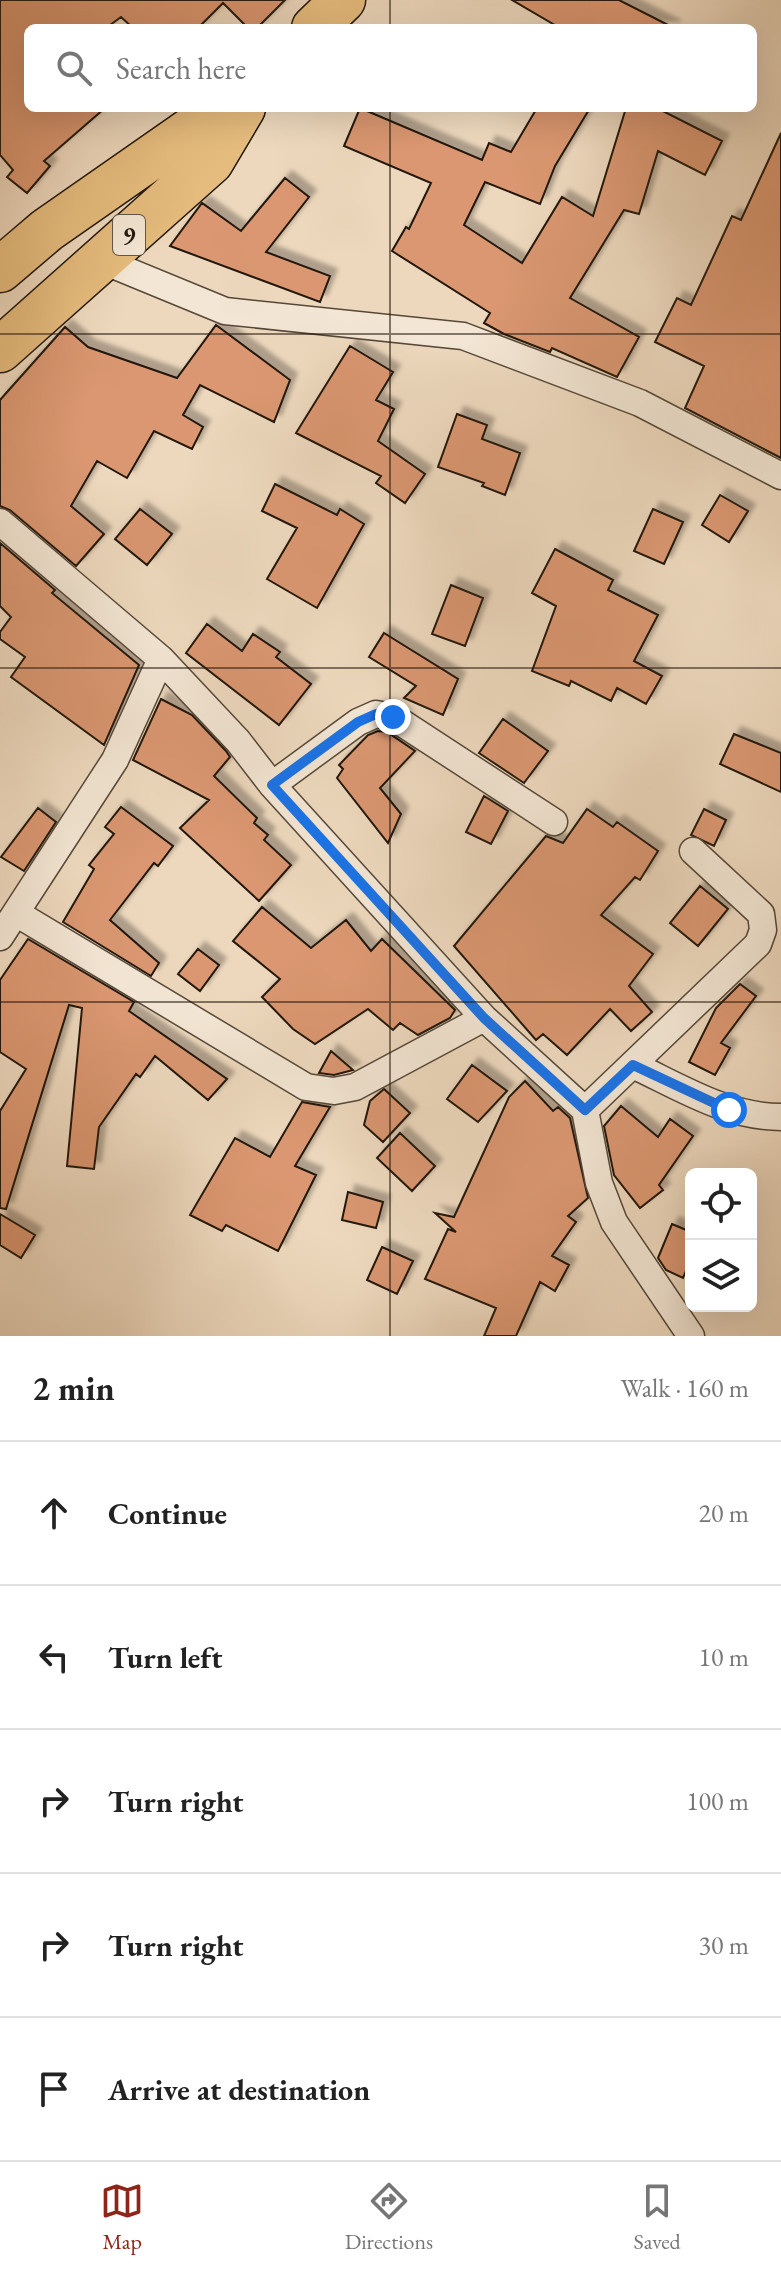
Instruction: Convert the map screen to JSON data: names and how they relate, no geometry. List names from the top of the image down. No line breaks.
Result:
{"streets":{"highway":["9"]},"page":{"search":"Search here","heading":["2 min","Walk · 160 m"],"list":[["Continue","20 m"],["Turn left","10 m"],["Turn right","100 m"],["Turn right","30 m"],"Arrive at destination"],"nav":["Map","Directions","Saved"]}}
